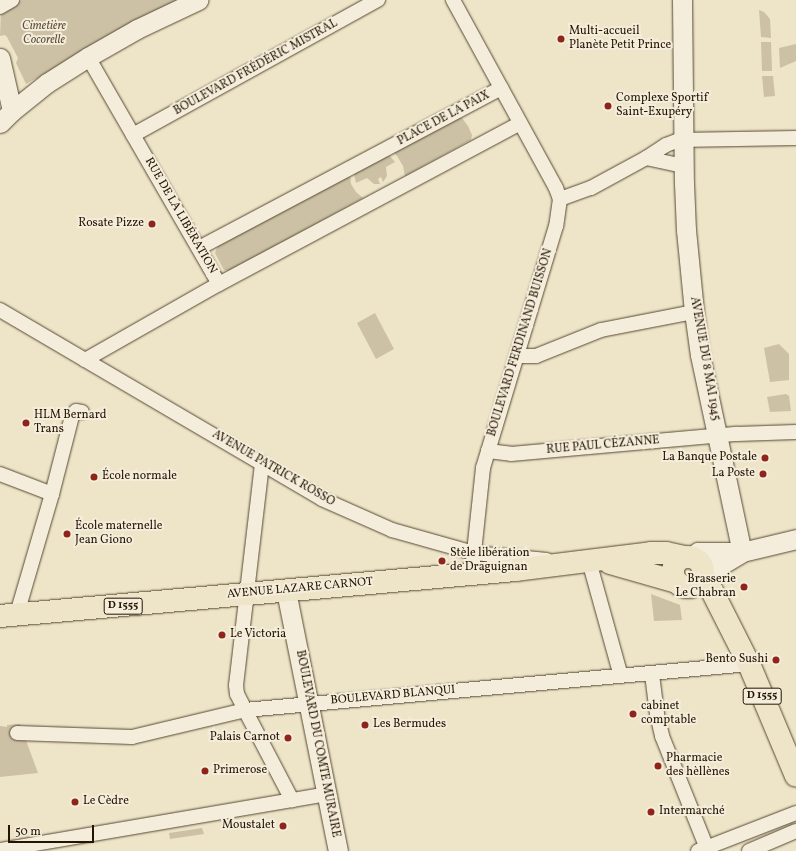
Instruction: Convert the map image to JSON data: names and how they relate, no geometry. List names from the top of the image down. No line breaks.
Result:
{"streets":{"main road":["AVENUE LAZARE CARNOT","D 1555"],"street":["BOULEVARD FRÉDÉRIC MISTRAL","PLACE DE LA PAIX","RUE DE LA LIBÉRATION","BOULEVARD FERDINAND BUISSON","AVENUE DU 8 MAI 1945","RUE PAUL CÉZANNE","AVENUE PATRICK ROSSO","BOULEVARD BLANQUI","BOULEVARD DU COMTE MURAIRE"]},"crossings":[["BOULEVARD FRÉDÉRIC MISTRAL","RUE DE LA LIBÉRATION"],["PLACE DE LA PAIX","RUE DE LA LIBÉRATION"],["PLACE DE LA PAIX","BOULEVARD FERDINAND BUISSON"],["RUE DE LA LIBÉRATION","AVENUE PATRICK ROSSO"],["BOULEVARD FERDINAND BUISSON","RUE PAUL CÉZANNE"],["BOULEVARD FERDINAND BUISSON","AVENUE PATRICK ROSSO"],["BOULEVARD FERDINAND BUISSON","AVENUE LAZARE CARNOT"],["AVENUE DU 8 MAI 1945","RUE PAUL CÉZANNE"],["AVENUE PATRICK ROSSO","AVENUE LAZARE CARNOT"],["AVENUE LAZARE CARNOT","D 1555"],["AVENUE LAZARE CARNOT","BOULEVARD DU COMTE MURAIRE"],["D 1555","BOULEVARD BLANQUI"],["BOULEVARD BLANQUI","BOULEVARD DU COMTE MURAIRE"]],"parks":["Cimetière Cocorelle"],"places":["Multi-accueil Planète Petit Prince","Complexe Sportif Saint-Exupéry","Rosate Pizze","HLM Bernard Trans","La Banque Postale","La Poste","École normale","École maternelle Jean Giono","Stèle libération de Draguignan","Brasserie Le Chabran","Le Victoria","Bento Sushi","cabinet comptable","Les Bermudes","Palais Carnot","Pharmacie des hèllènes","Primerose","Le Cèdre","Intermarché","Moustalet"],"scale_bar":"50 m"}
